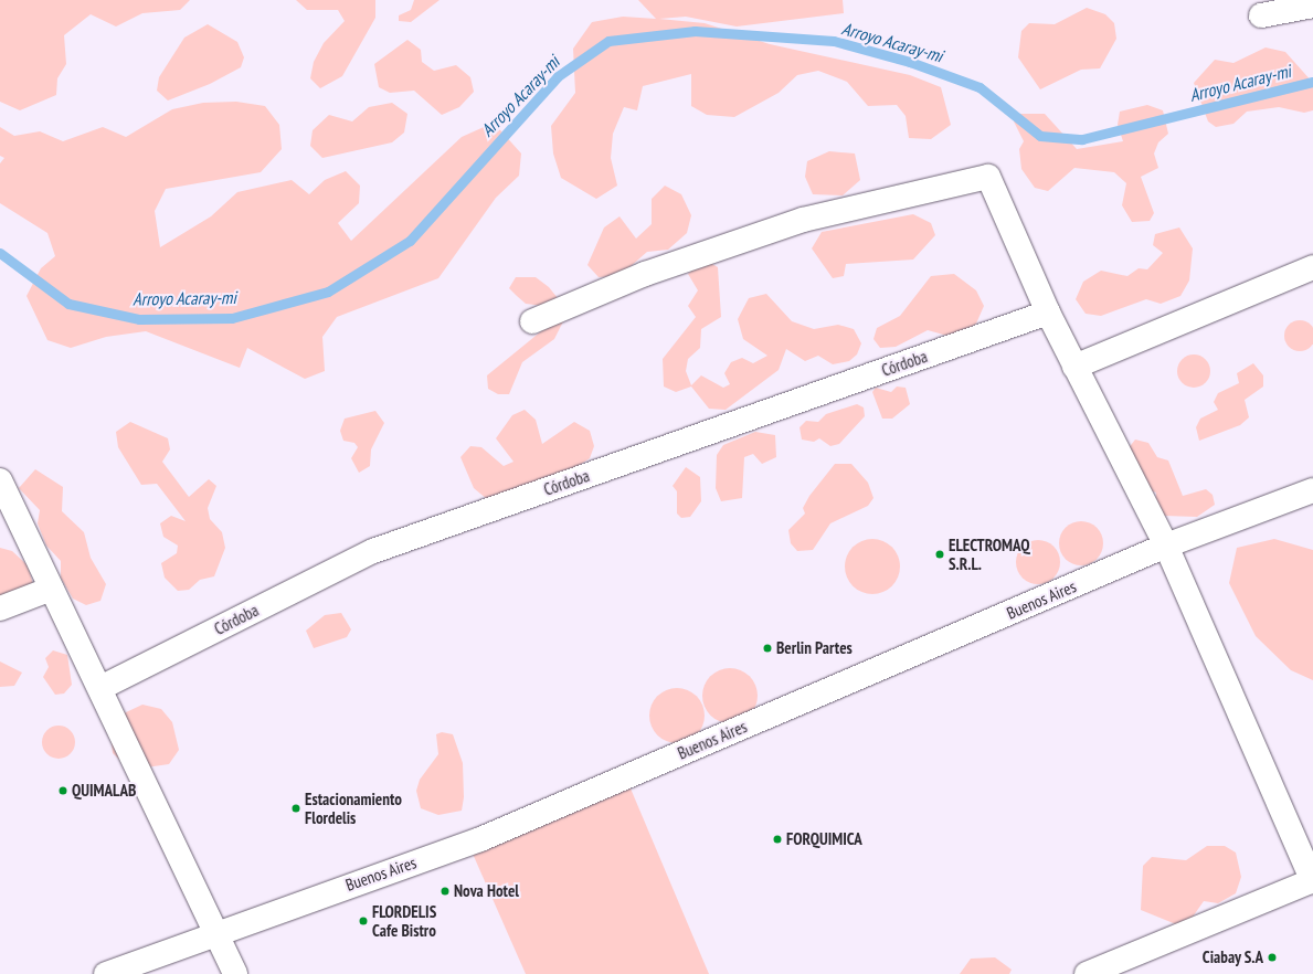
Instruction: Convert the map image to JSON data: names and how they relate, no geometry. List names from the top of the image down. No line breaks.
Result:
{"streets":{"street":["Córdoba","Buenos Aires"]},"water":["Arroyo Acaray-mi"],"places":["ELECTROMAQ S.R.L.","Berlin Partes","QUIMALAB","Estacionamiento Flordelis","FORQUIMICA","Nova Hotel","FLORDELIS Cafe Bistro","Ciabay S.A"]}
